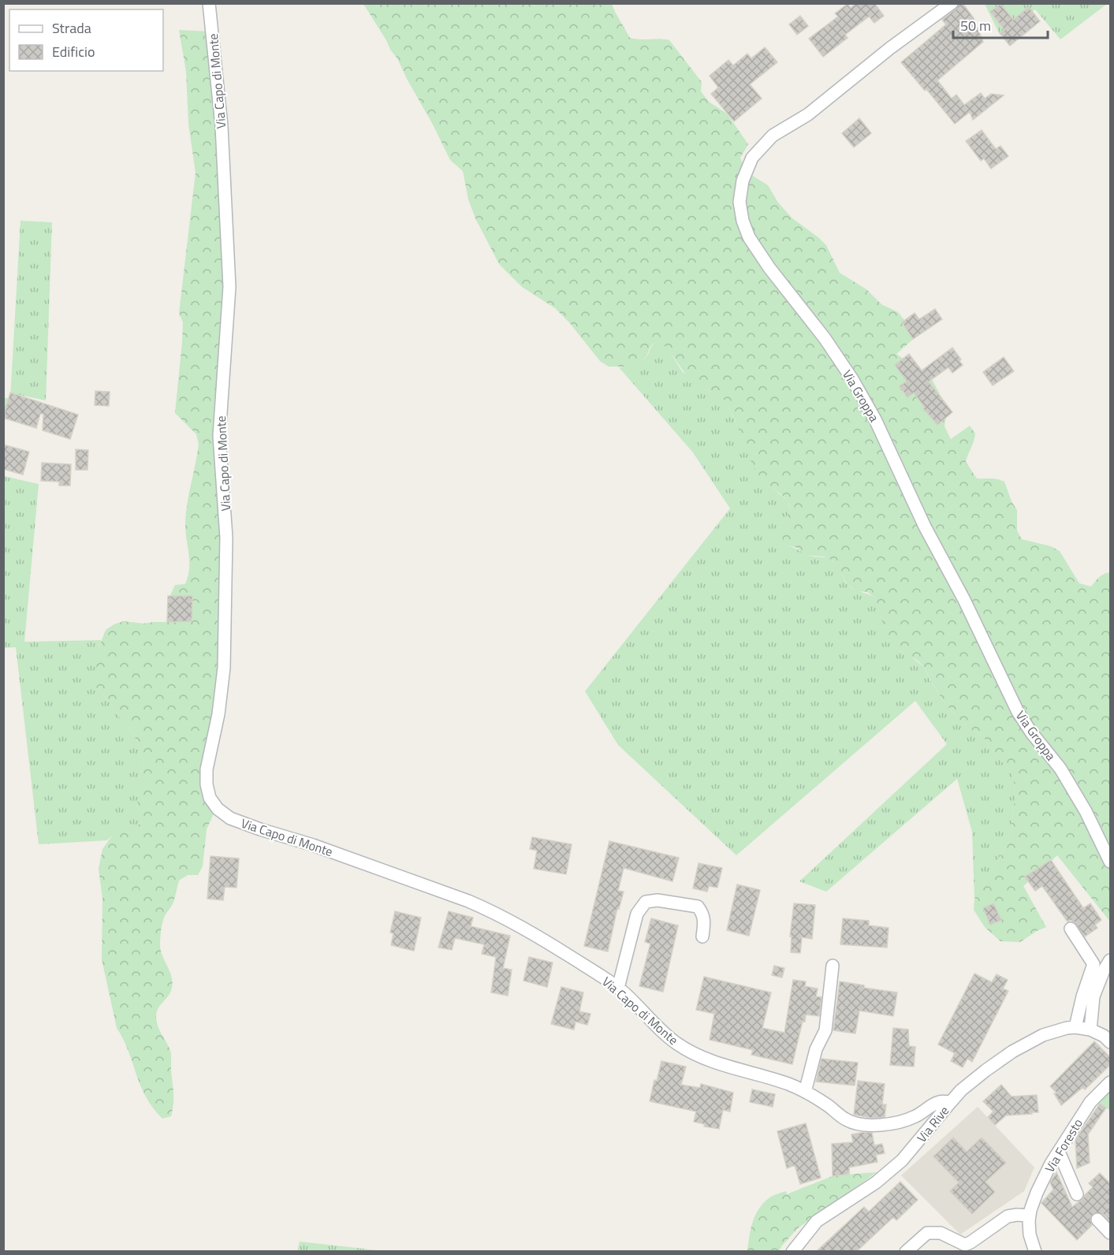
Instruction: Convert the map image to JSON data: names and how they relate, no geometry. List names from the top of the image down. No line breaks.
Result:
{"streets":{"street":["Via Capo di Monte","Via Groppa","Via Rive","Via Foresto"]},"crossings":[["Via Capo di Monte","Via Rive"]],"legend":["Strada","Edificio"],"scale_bar":"50 m"}
